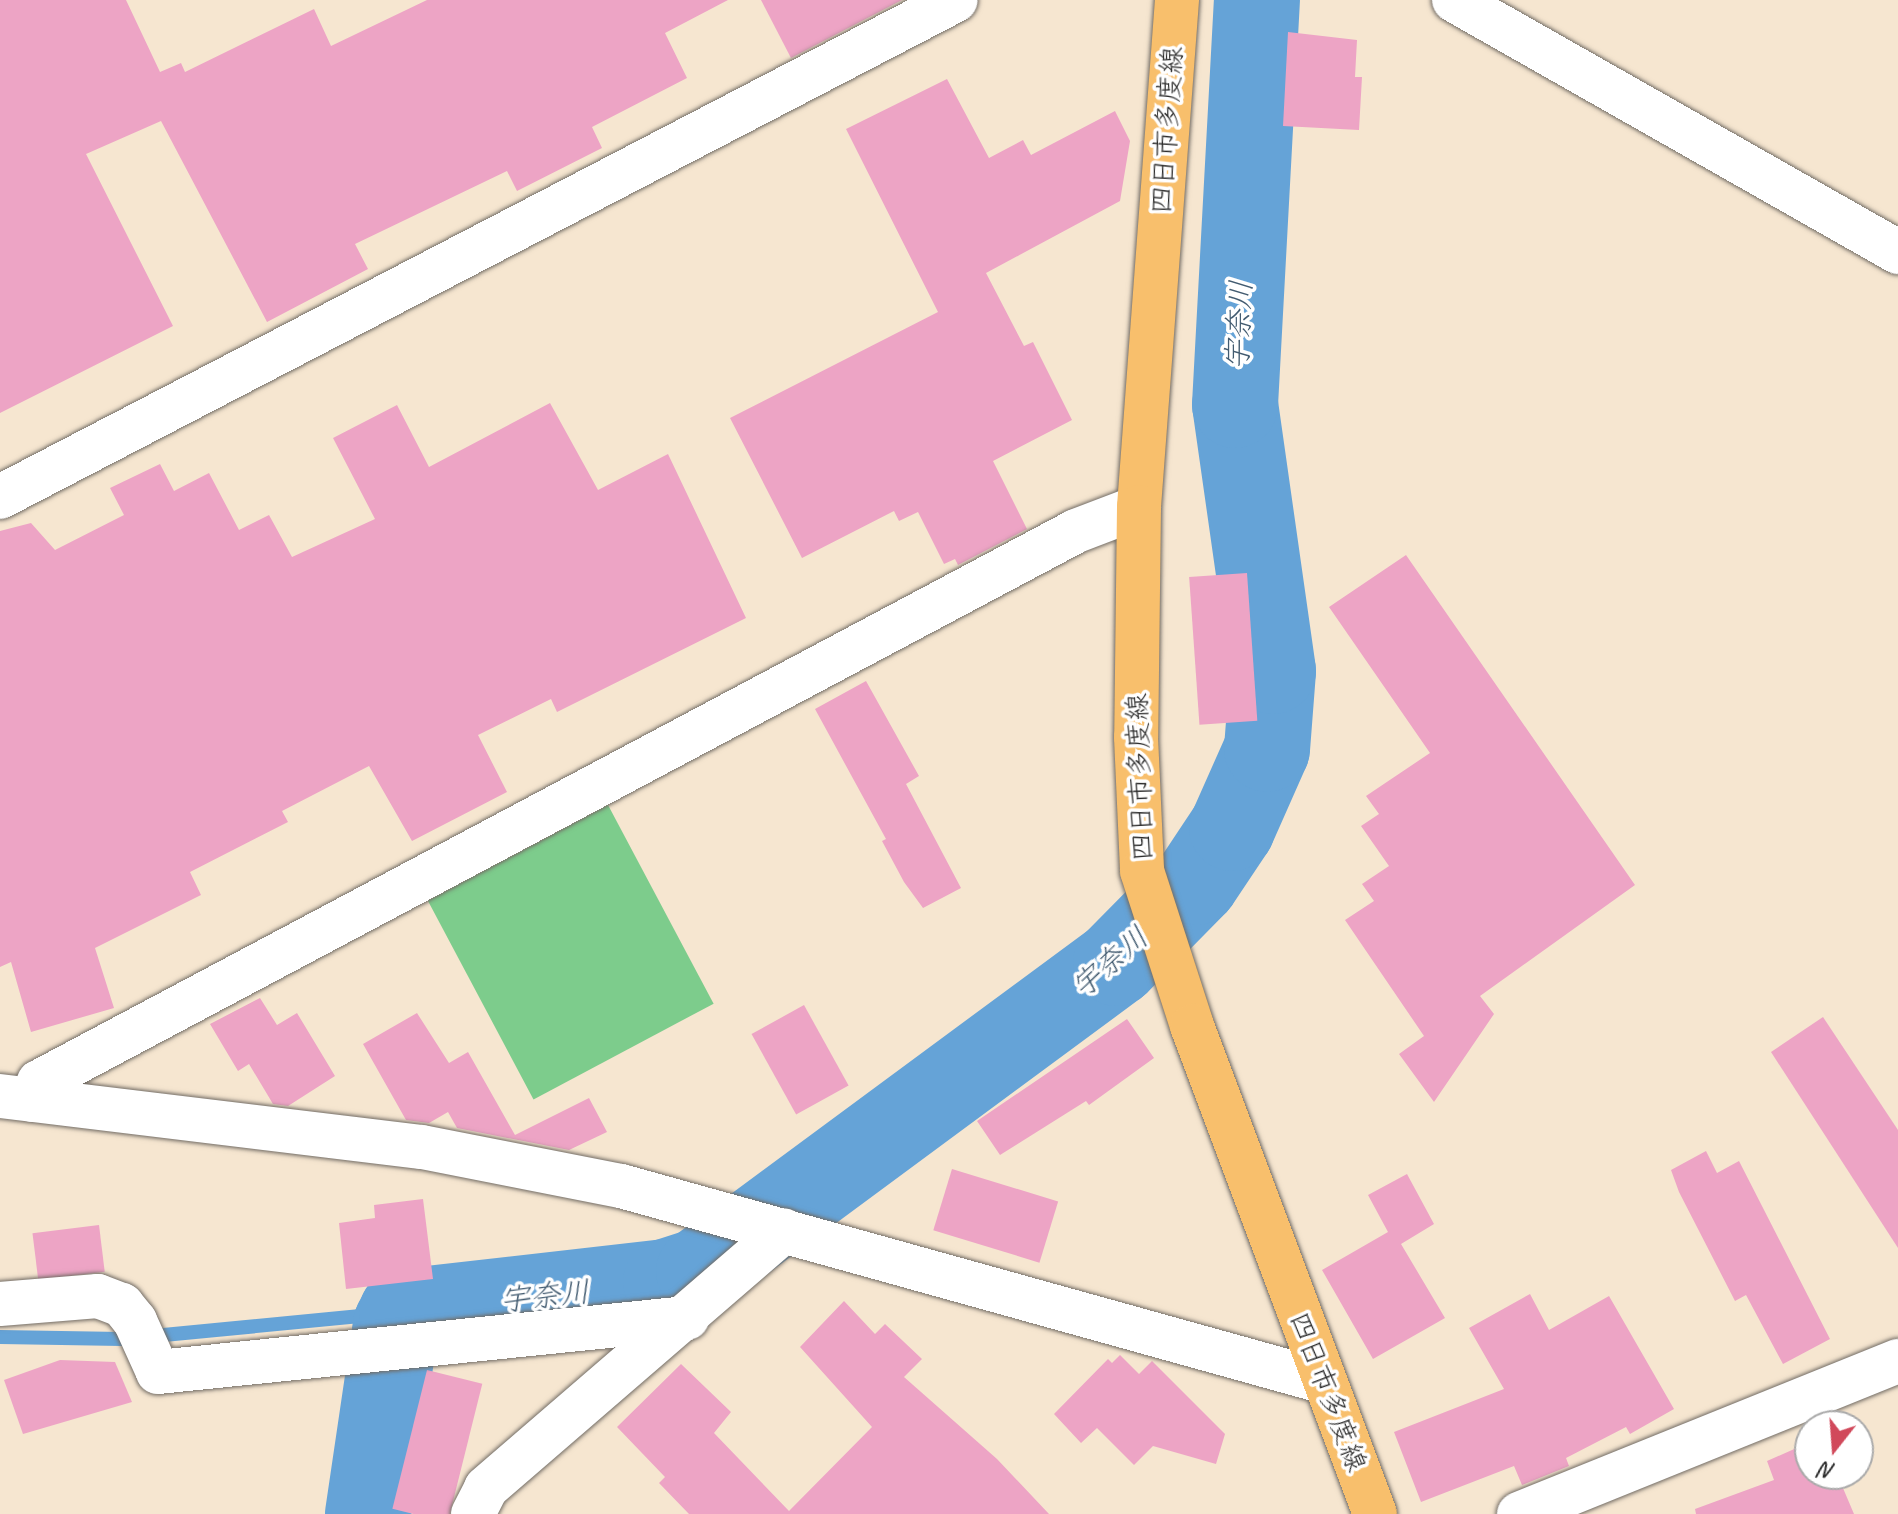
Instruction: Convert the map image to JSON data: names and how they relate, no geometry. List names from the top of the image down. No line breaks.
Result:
{"streets":{"main road":["四日市多度線"]},"water":["宇奈川"],"north":"bottom"}
